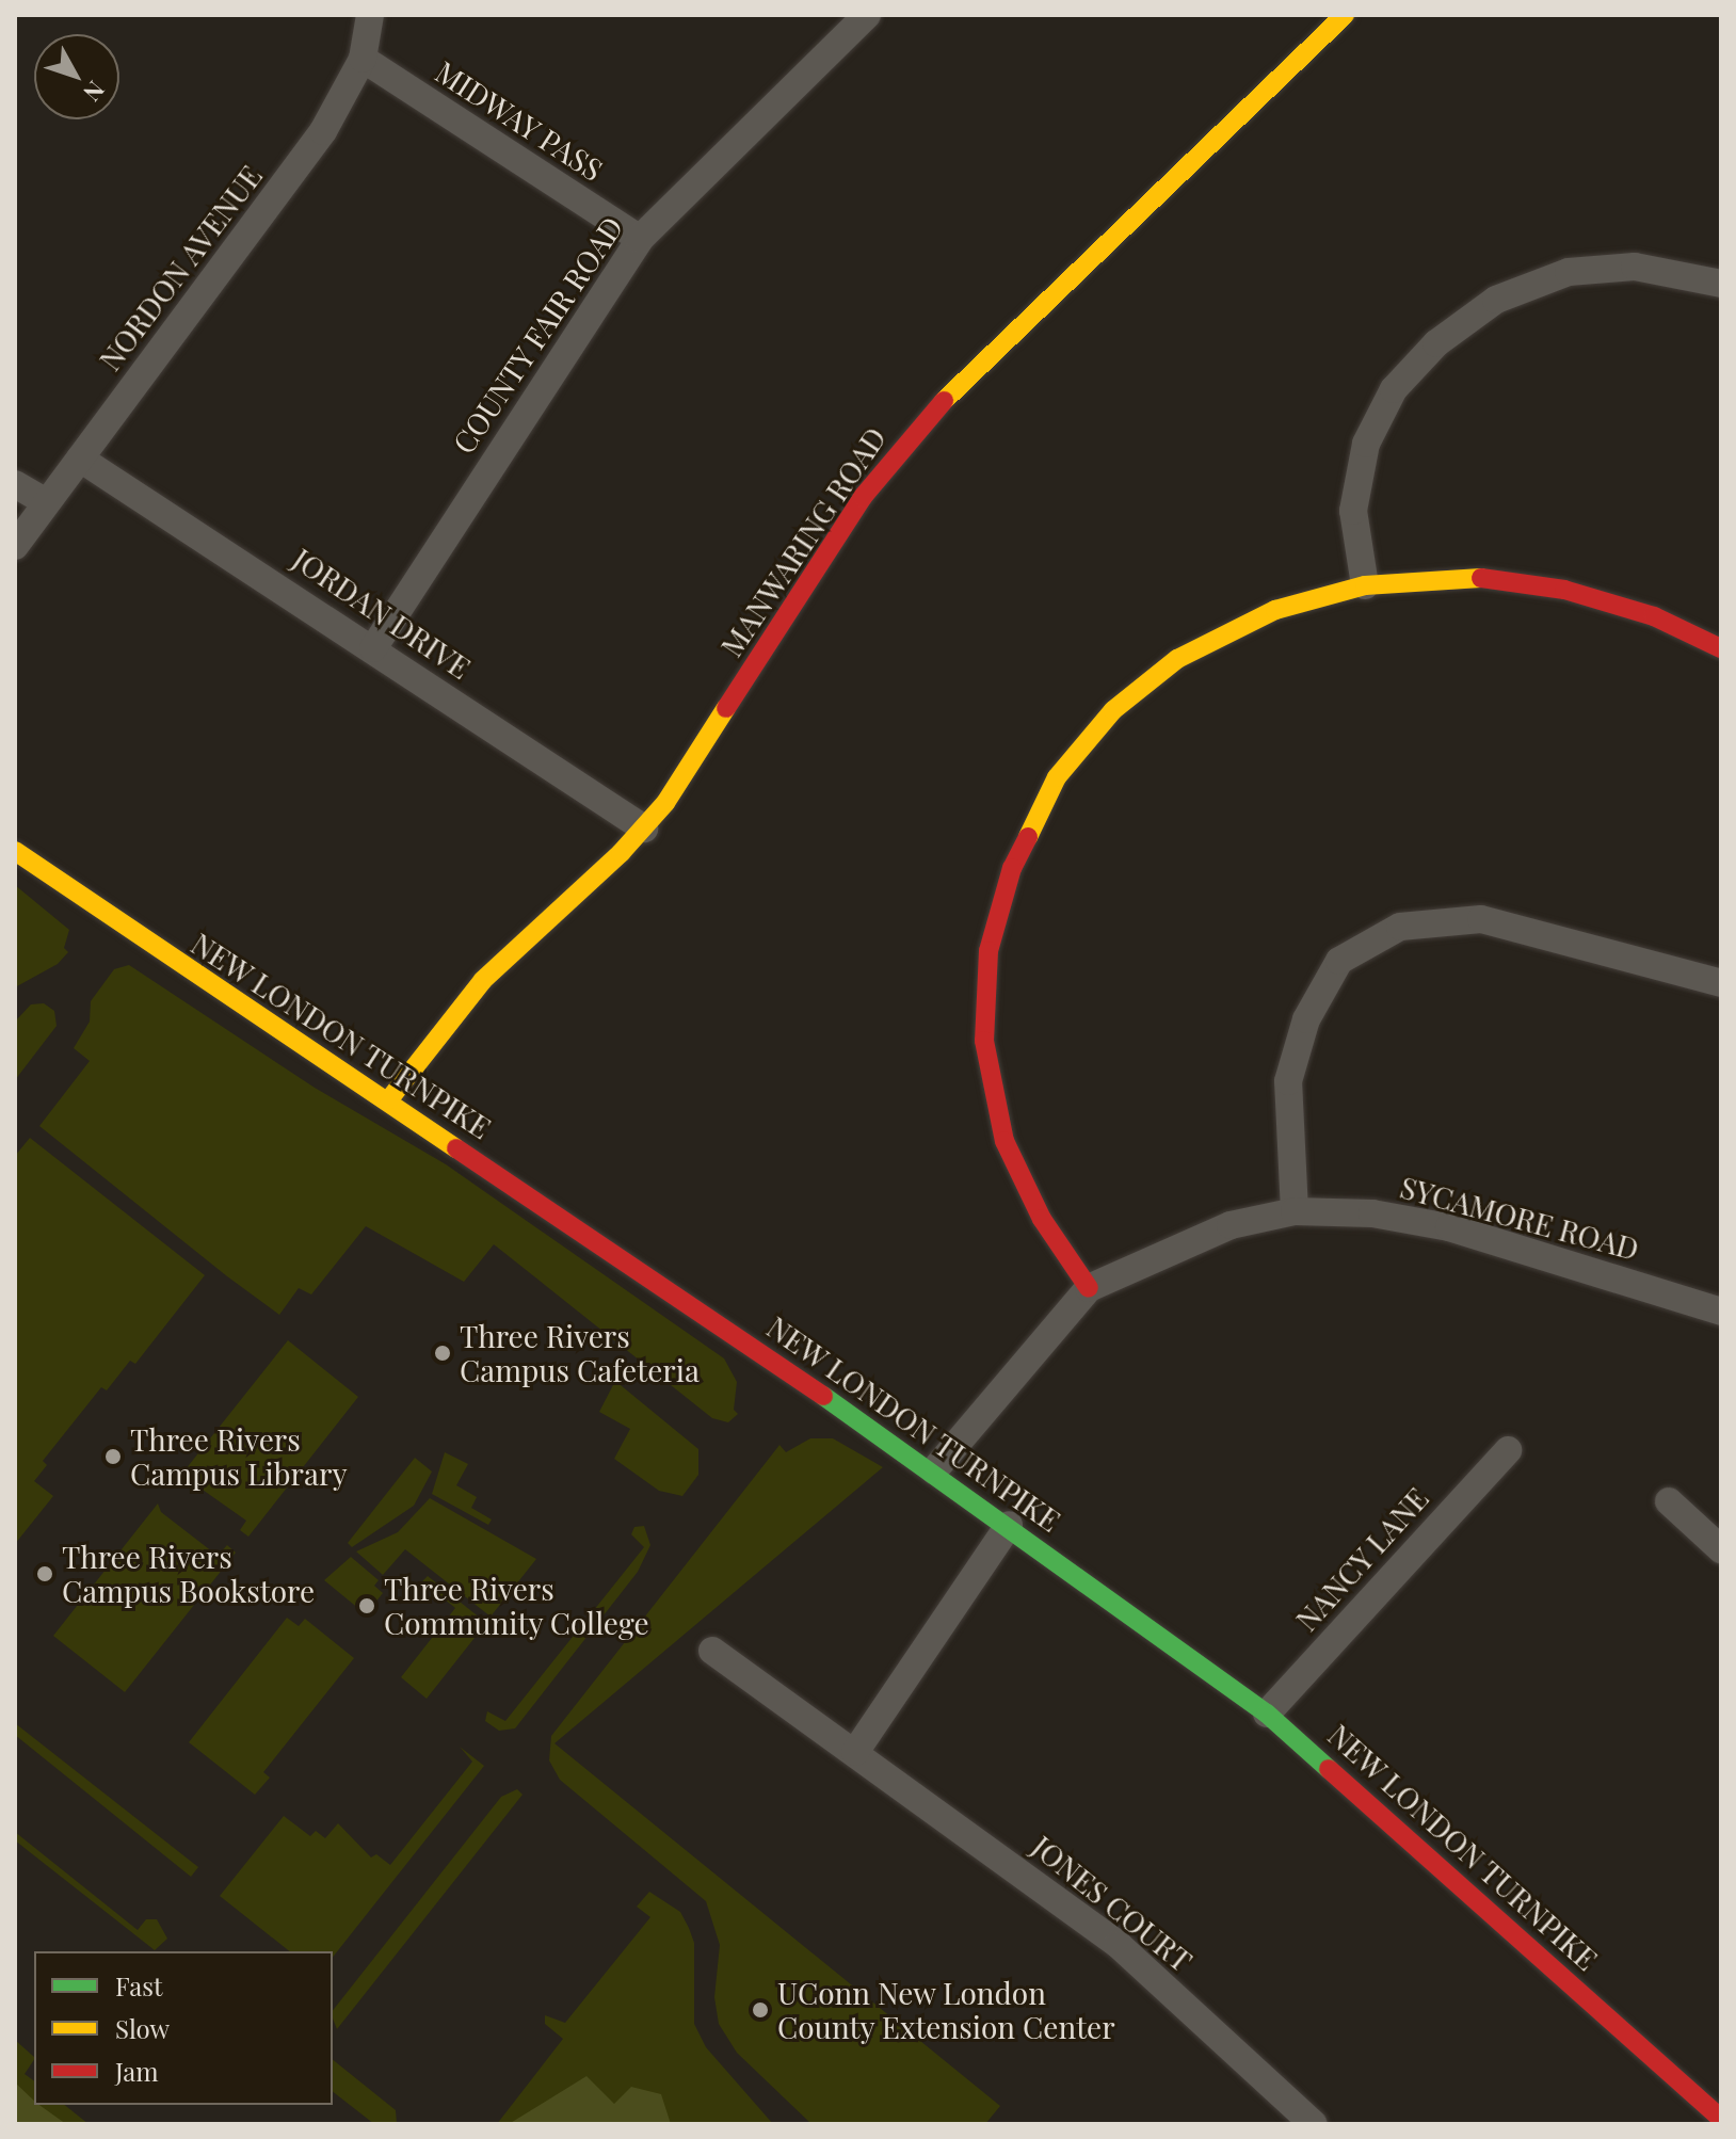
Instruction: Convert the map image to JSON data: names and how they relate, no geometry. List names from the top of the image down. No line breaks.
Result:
{"streets":{"street":["MIDWAY PASS","NORDON AVENUE","COUNTY FAIR ROAD","MANWARING ROAD","JORDAN DRIVE","NEW LONDON TURNPIKE","SYCAMORE ROAD","NANCY LANE","JONES COURT"]},"crossings":[["MIDWAY PASS","NORDON AVENUE"],["MIDWAY PASS","COUNTY FAIR ROAD"],["NORDON AVENUE","JORDAN DRIVE"],["COUNTY FAIR ROAD","JORDAN DRIVE"],["MANWARING ROAD","JORDAN DRIVE"],["MANWARING ROAD","NEW LONDON TURNPIKE"],["NEW LONDON TURNPIKE","SYCAMORE ROAD"],["NEW LONDON TURNPIKE","NANCY LANE"]],"places":["Three Rivers Campus Cafeteria","Three Rivers Campus Library","Three Rivers Campus Bookstore","Three Rivers Community College","UConn New London County Extension Center"],"legend":["Fast","Slow","Jam"],"north":"bottom right"}
